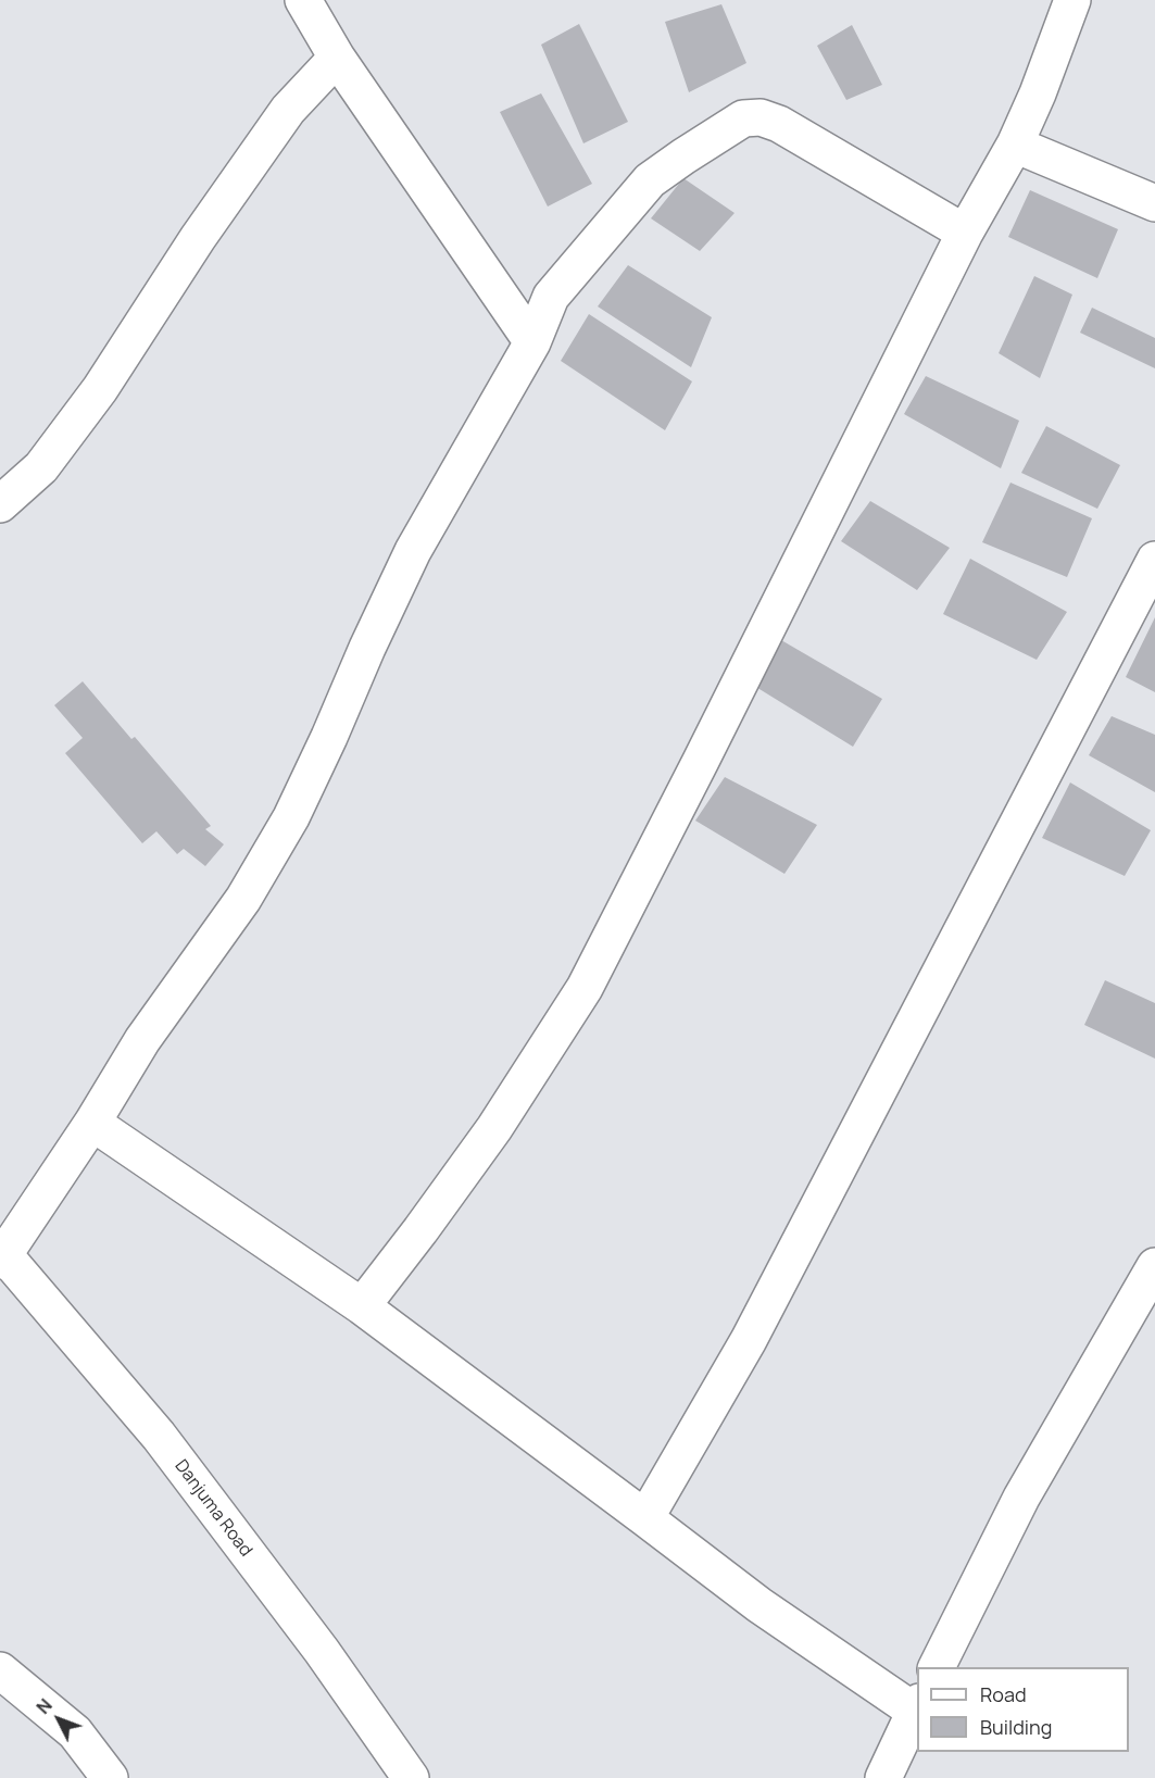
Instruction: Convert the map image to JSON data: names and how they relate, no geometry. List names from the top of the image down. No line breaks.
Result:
{"streets":{"street":["Danjuma Road"]},"legend":["Road","Building"],"north":"top left"}
